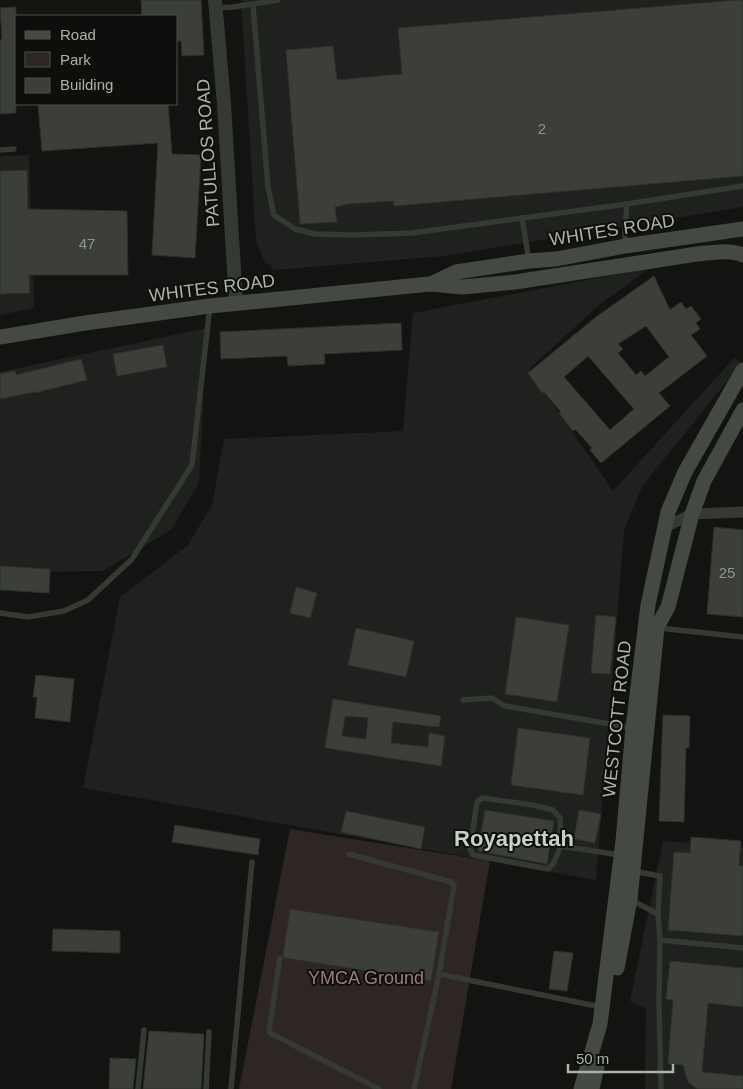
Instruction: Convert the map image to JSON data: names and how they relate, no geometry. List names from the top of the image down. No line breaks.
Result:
{"streets":{"main road":["WHITES ROAD","WESTCOTT ROAD"],"street":["PATULLOS ROAD"]},"crossings":[["PATULLOS ROAD","WHITES ROAD"]],"districts":["Royapettah"],"parks":["YMCA Ground"],"house_numbers":["2","47","25"],"legend":["Road","Park","Building"],"scale_bar":"50 m"}
